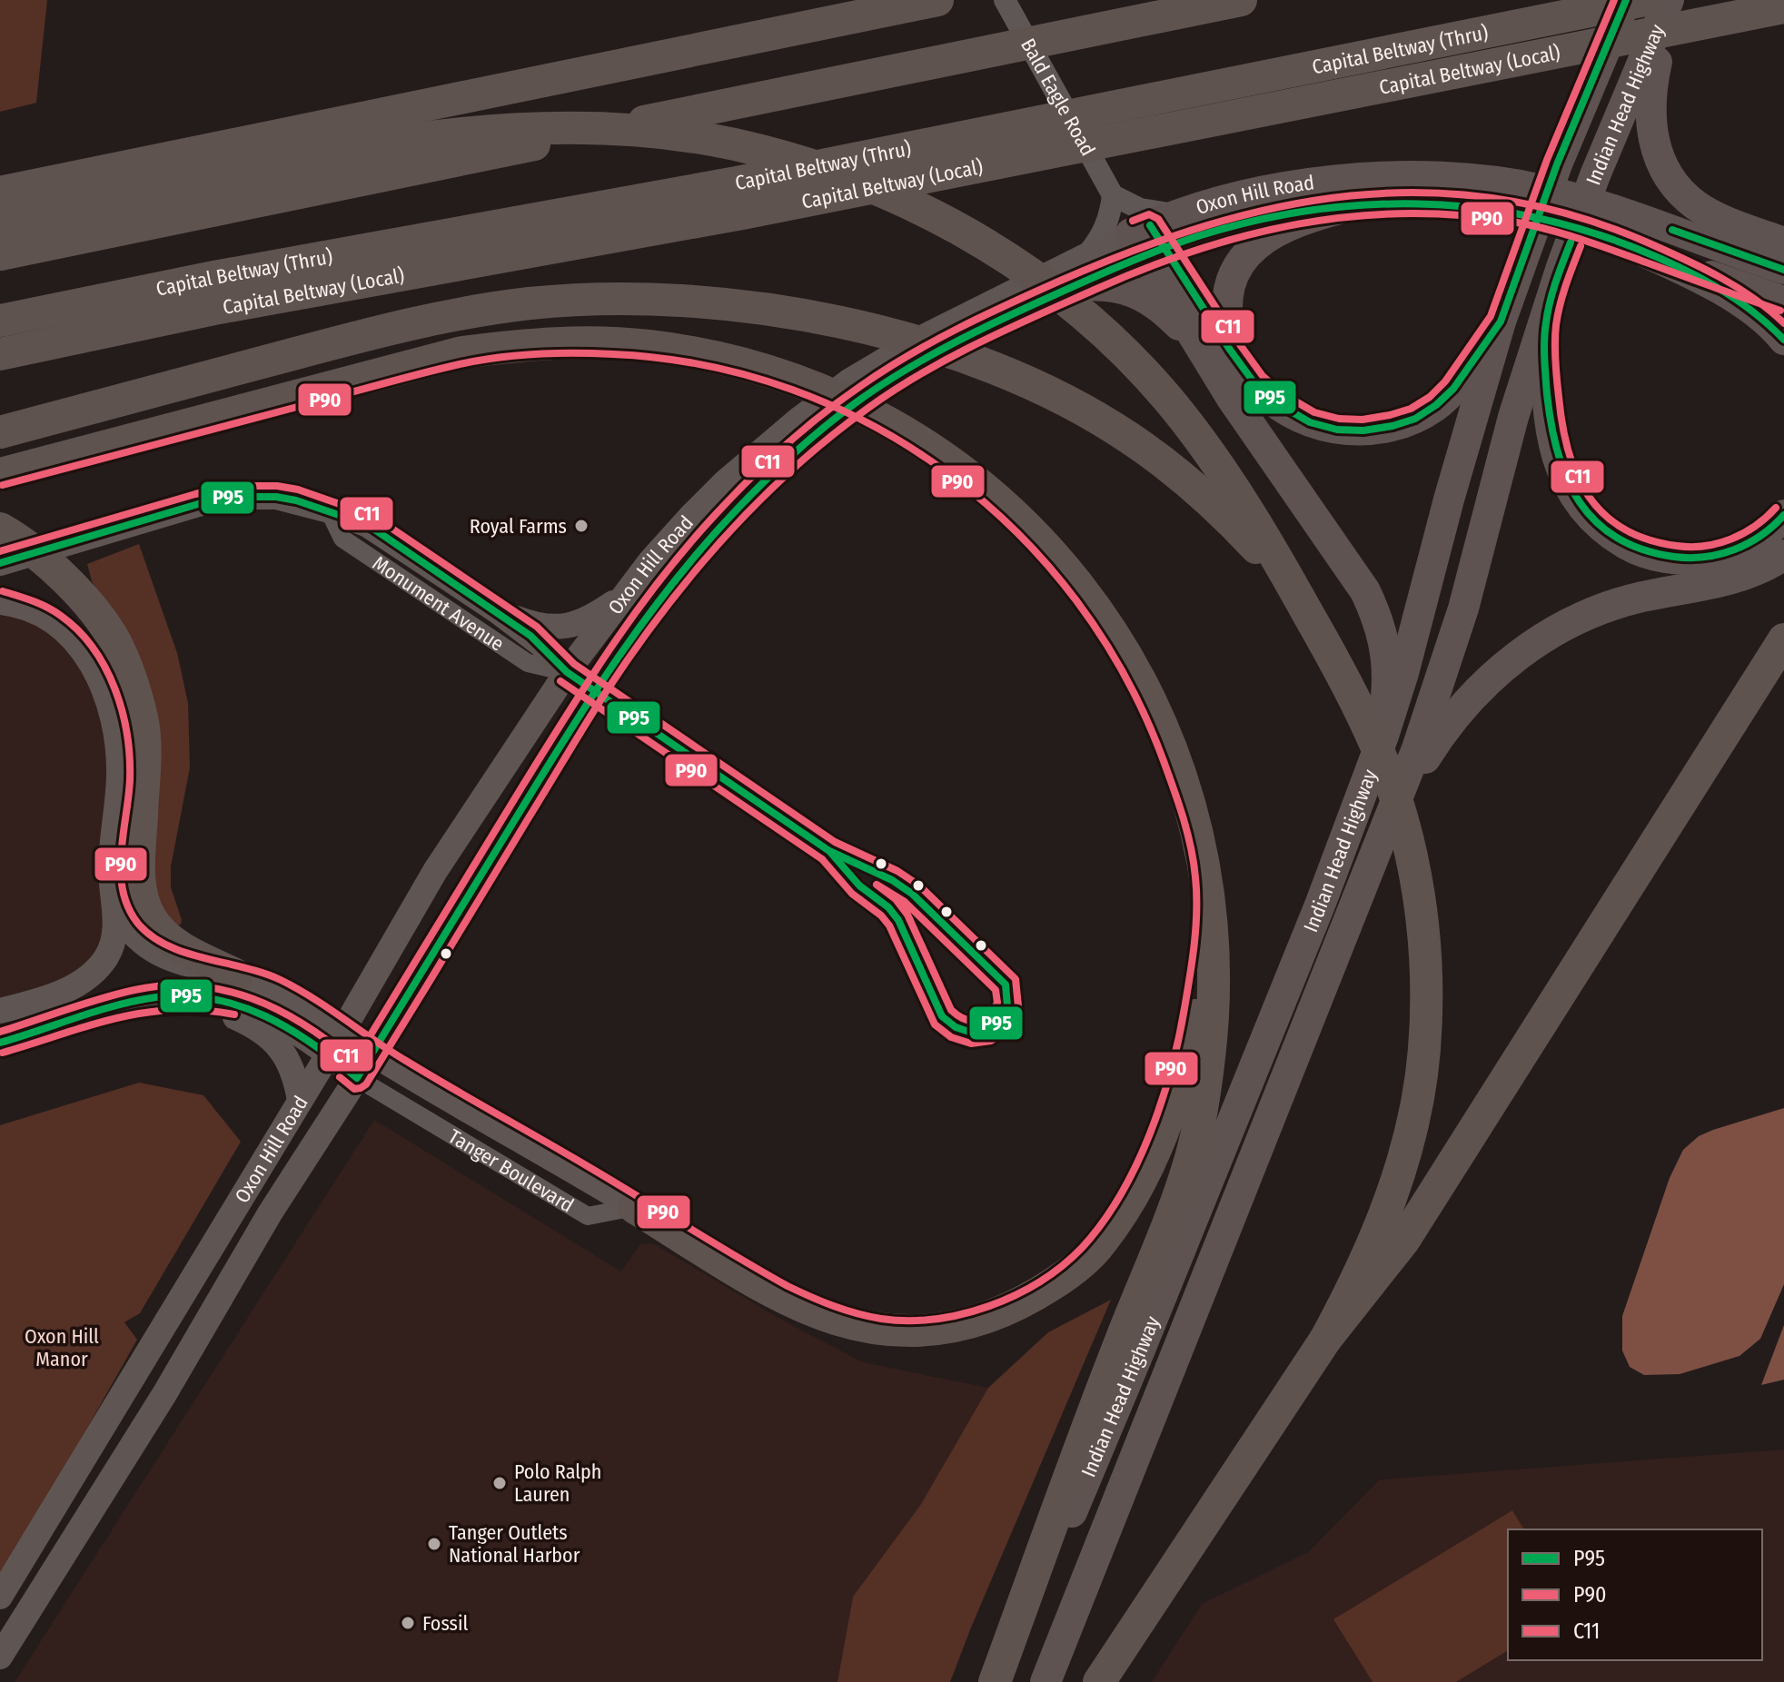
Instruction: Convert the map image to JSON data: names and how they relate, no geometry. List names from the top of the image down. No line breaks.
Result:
{"streets":{"highway":["Capital Beltway (Thru)","Capital Beltway (Local)","Indian Head Highway"],"main road":["Oxon Hill Road","Monument Avenue","Tanger Boulevard"],"street":["Bald Eagle Road"]},"crossings":[["Oxon Hill Road","Monument Avenue"],["Oxon Hill Road","Tanger Boulevard"]],"parks":["Oxon Hill Manor"],"places":["Royal Farms","Polo Ralph Lauren","Tanger Outlets National Harbor","Fossil"],"lines":["transit line P95","transit line C11","transit line P90"],"legend":["P95","P90","C11"]}
